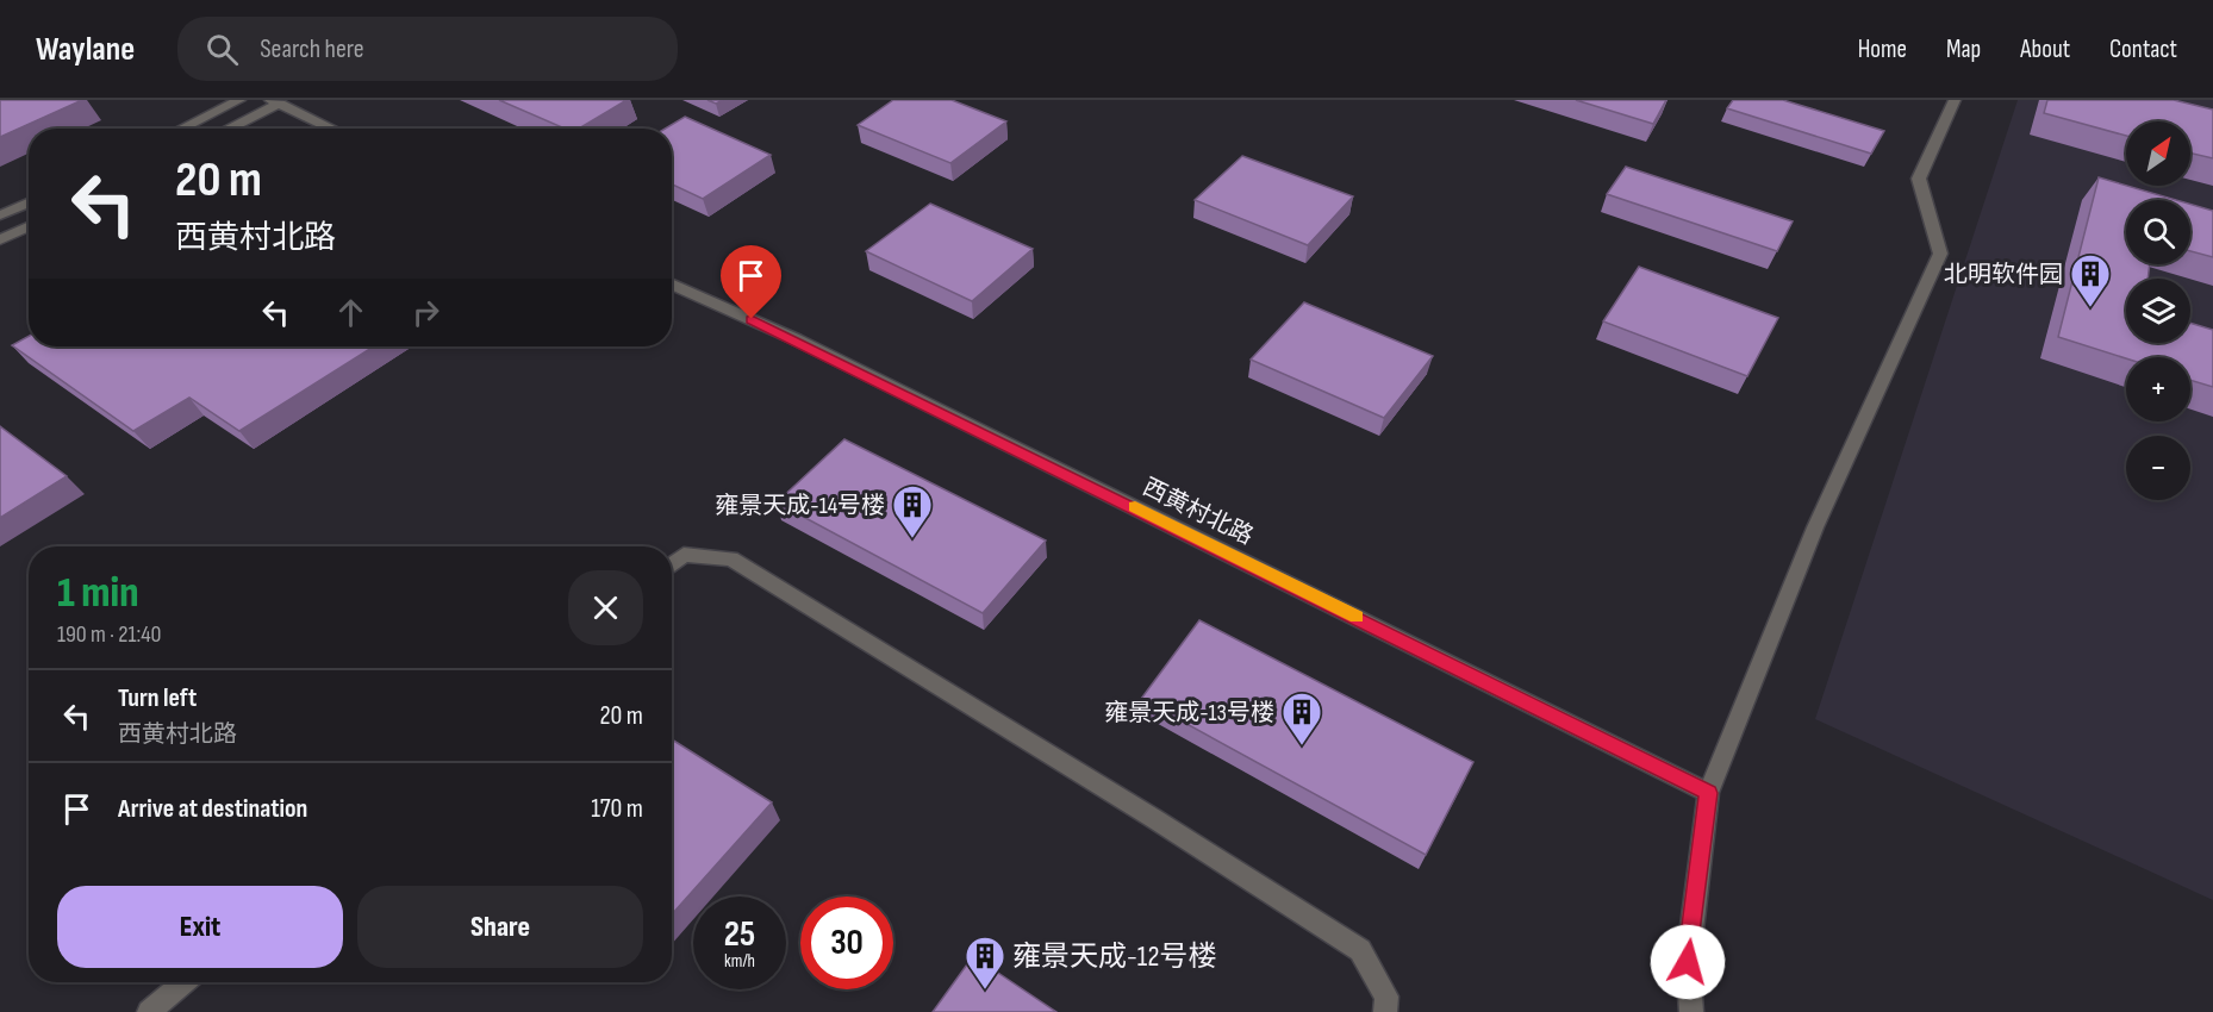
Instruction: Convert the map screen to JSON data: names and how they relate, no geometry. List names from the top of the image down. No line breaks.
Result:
{"streets":{"street":["西黄村北路"]},"places":{"building":["北明软件园","雍景天成-14号楼","雍景天成-13号楼","雍景天成-12号楼"]},"north":"top right","page":{"header":"Waylane","search":"Search here","nav":["Home","Map","About","Contact"],"map_buttons":["+","−"],"turn":["20 m","西黄村北路"],"heading":["1 min","190 m · 21:40"],"list":[{"name":"Turn left","note":"西黄村北路","value":"20 m"},{"name":"Arrive at destination","value":"170 m"}],"buttons":["Exit","Share"],"speed":"25 km/h","limit":"30"}}
